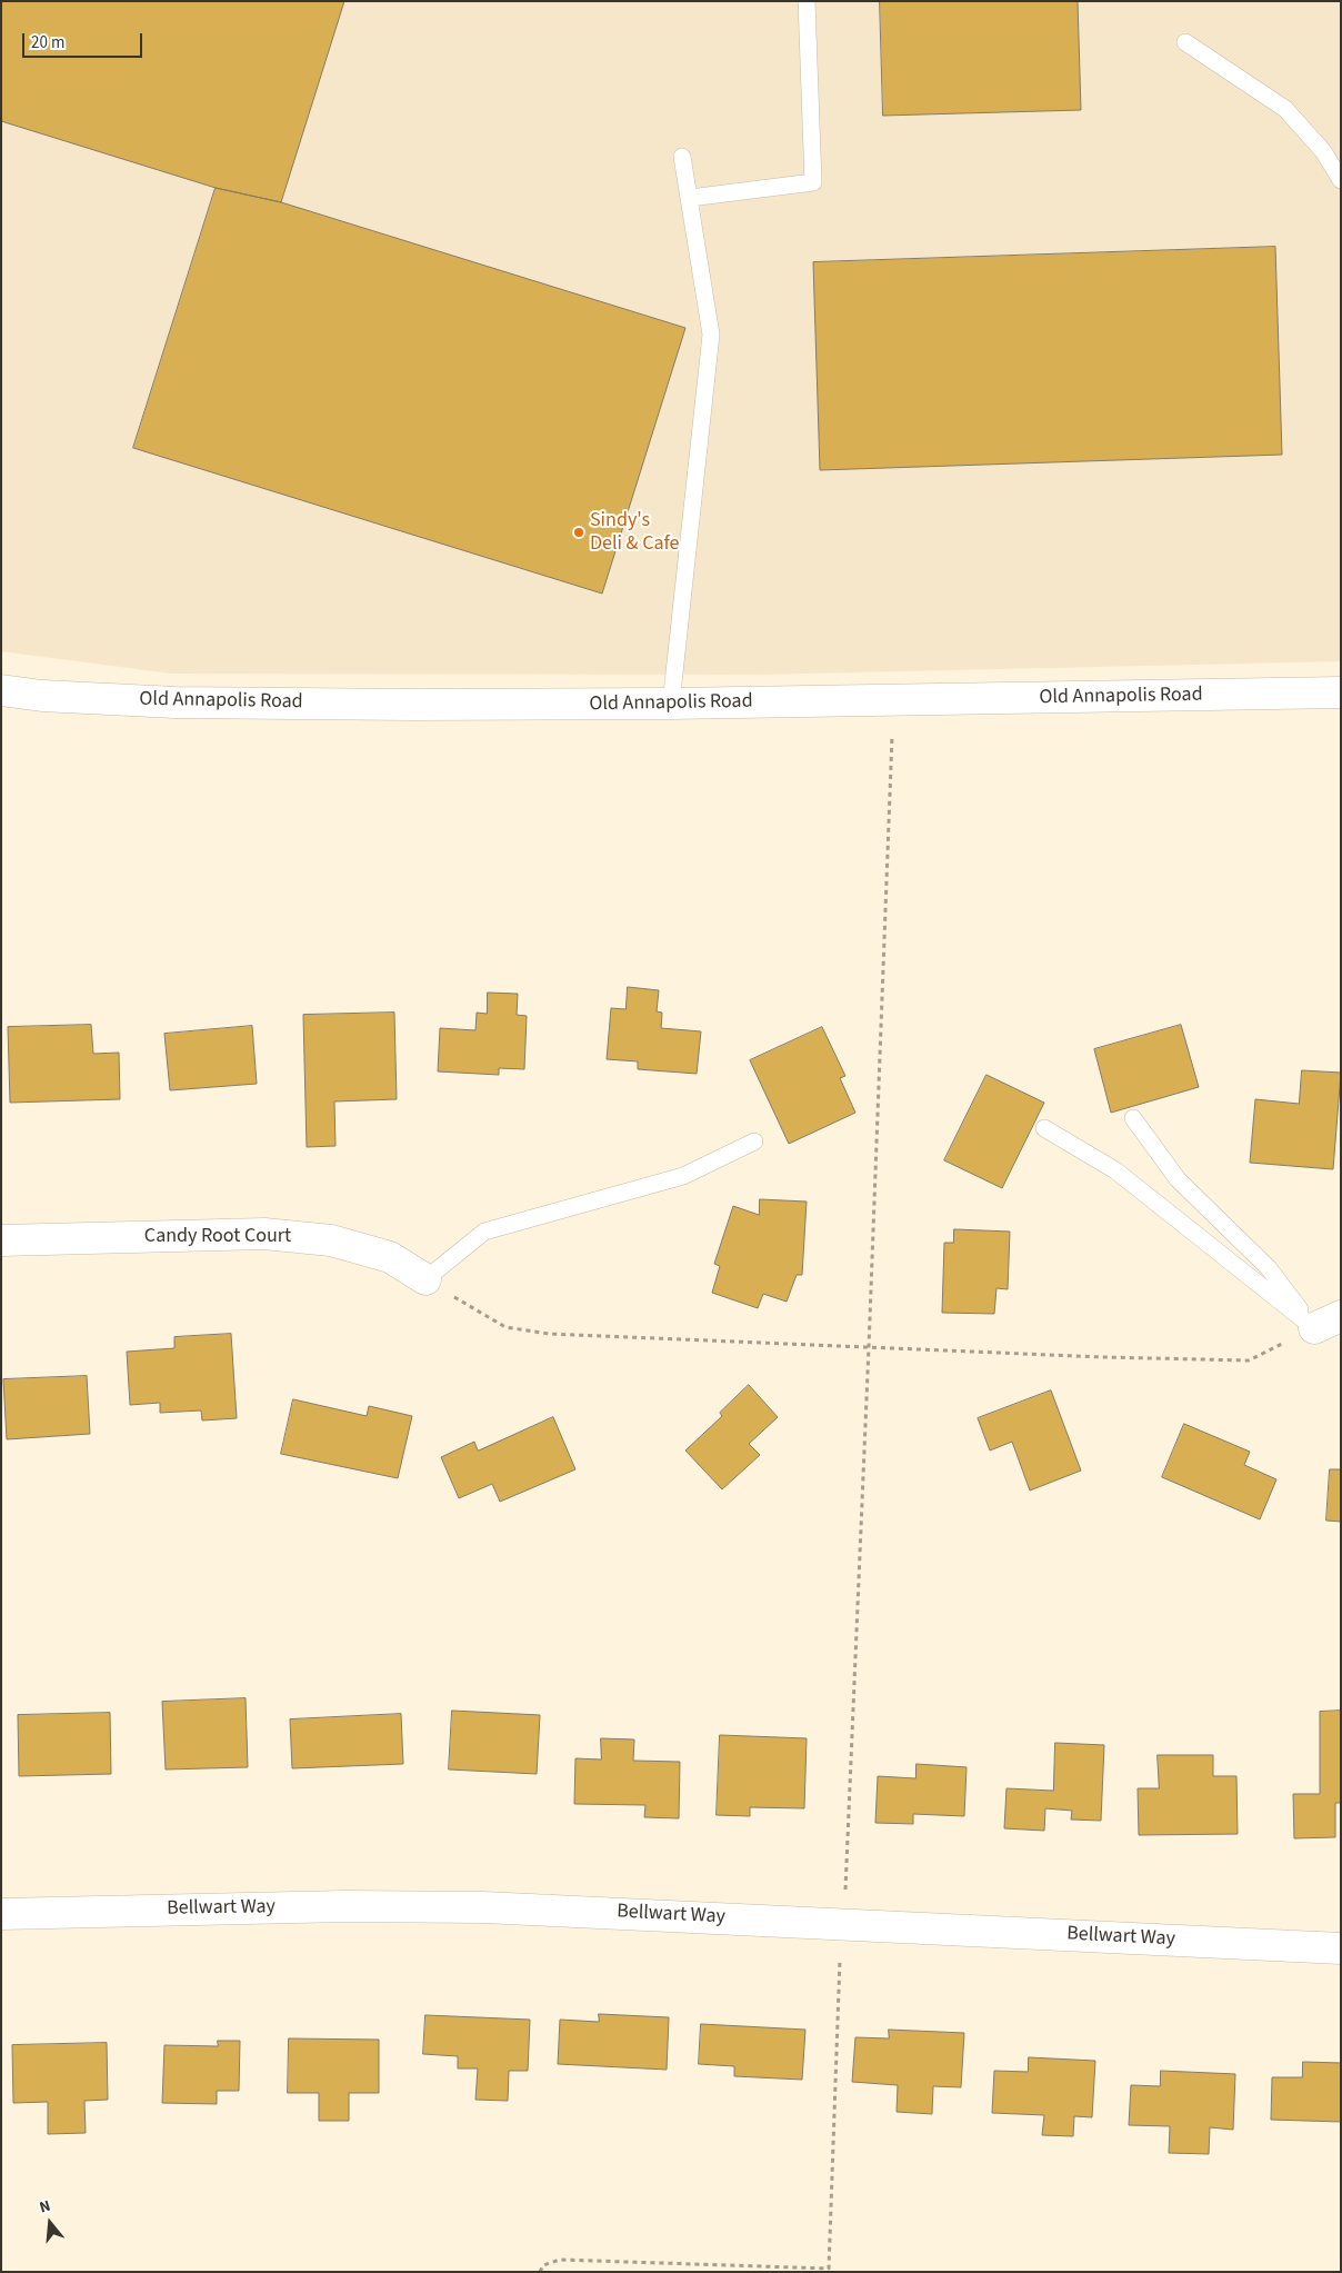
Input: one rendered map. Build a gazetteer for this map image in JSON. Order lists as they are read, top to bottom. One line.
{"streets":{"street":["Old Annapolis Road","Candy Root Court","Bellwart Way"]},"places":["Sindy's Deli & Cafe"],"scale_bar":"20 m","north":"top"}
